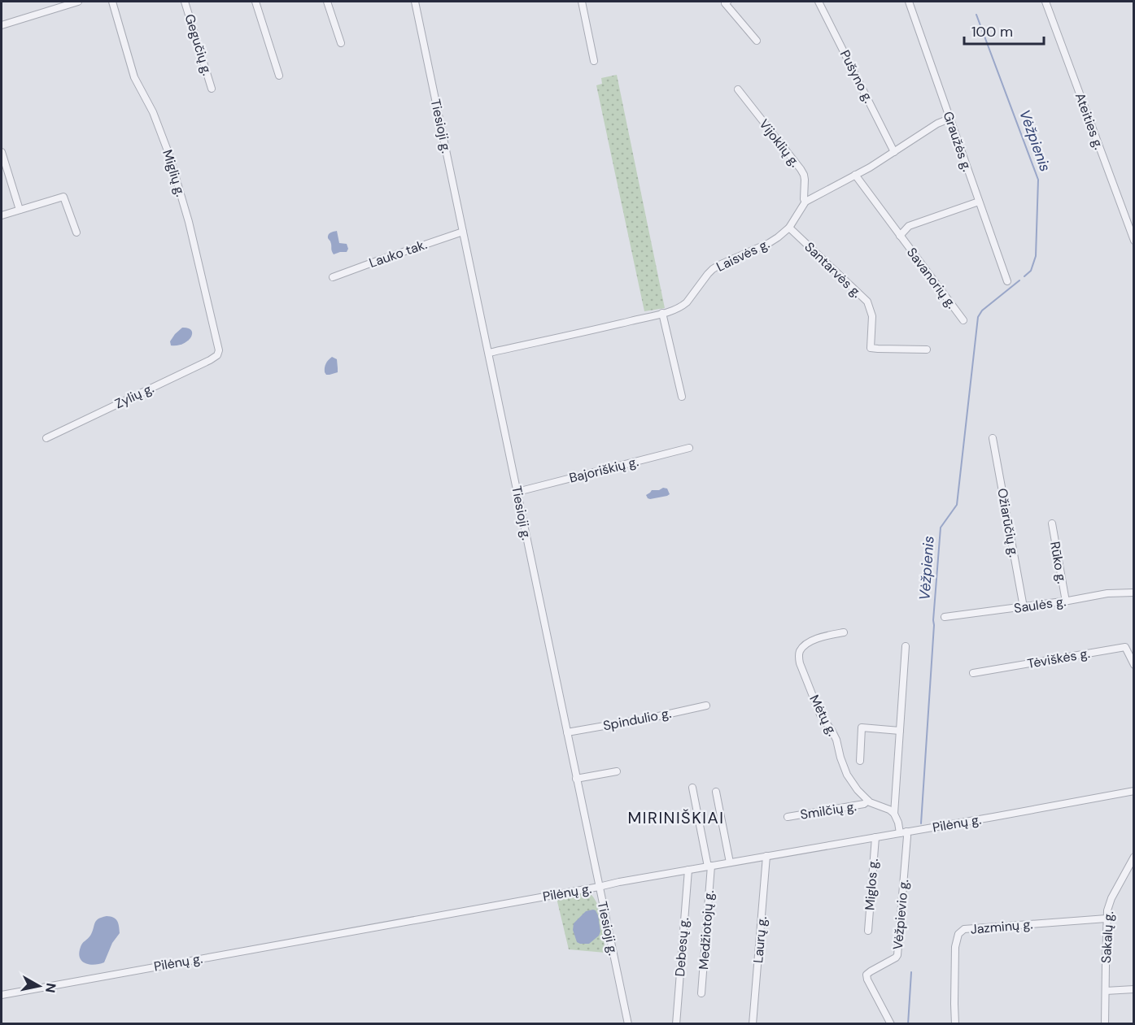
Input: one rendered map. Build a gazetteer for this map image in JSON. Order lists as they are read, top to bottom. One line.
{"streets":{"street":["Gegučių g.","Pušyno g.","Ateities g.","Tiesioji g.","Graužės g.","Vijoklių g.","Miglių g.","Lauko tak.","Laisvės g.","Santarvės g.","Savanorių g.","Zylių g.","Bajoriškių g.","Ožiarūčių g.","Rūko g.","Saulės g.","Tėviškės g.","Mėtų g.","Spindulio g.","Smilčių g.","Pilėnų g.","Miglos g.","Vėžpievio g.","Jazminų g.","Medžiotojų g.","Sakalų g.","Laurų g.","Debesų g."]},"crossings":[["Pušyno g.","Laisvės g."],["Tiesioji g.","Lauko tak."],["Tiesioji g.","Laisvės g."],["Tiesioji g.","Bajoriškių g."],["Tiesioji g.","Spindulio g."],["Tiesioji g.","Pilėnų g."],["Graužės g.","Laisvės g."],["Graužės g.","Savanorių g."],["Vijoklių g.","Laisvės g."],["Miglių g.","Zylių g."],["Laisvės g.","Santarvės g."],["Ožiarūčių g.","Saulės g."],["Rūko g.","Saulės g."],["Mėtų g.","Smilčių g."],["Pilėnų g.","Miglos g."],["Pilėnų g.","Vėžpievio g."],["Pilėnų g.","Medžiotojų g."],["Pilėnų g.","Laurų g."],["Pilėnų g.","Debesų g."],["Jazminų g.","Sakalų g."]],"districts":["MIRINIŠKIAI"],"water":["Vėžpienis"],"scale_bar":"100 m","north":"right"}
